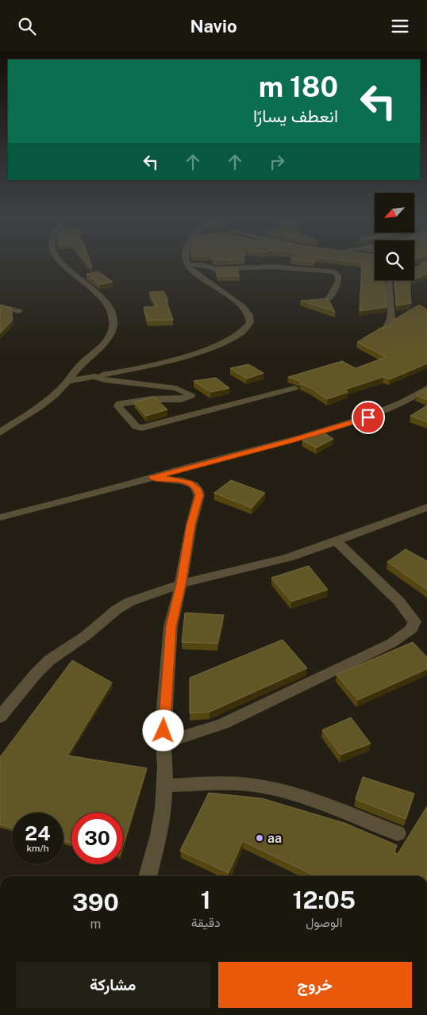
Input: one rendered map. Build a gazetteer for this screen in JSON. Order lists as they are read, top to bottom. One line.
{"places":["aa"],"north":"bottom left","page":{"header":"Navio","turn":["180 m","انعطف يسارًا"],"speed":"24 km/h","limit":"30","eta":["12:05","الوصول","1","دقيقة","390","m"],"buttons":["خروج","مشاركة"]}}
